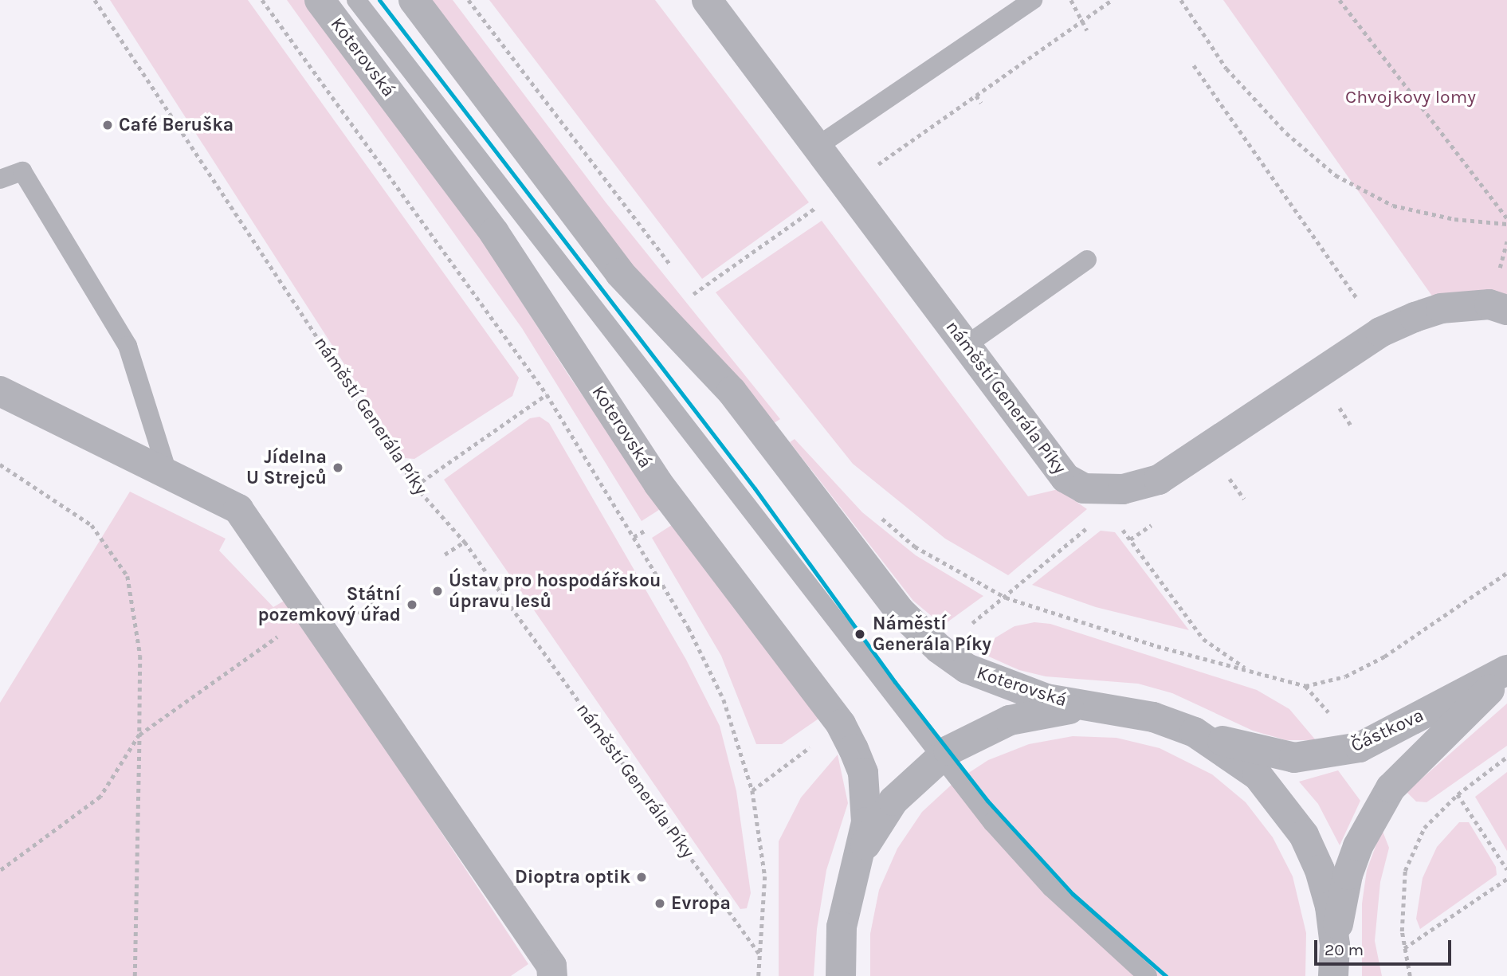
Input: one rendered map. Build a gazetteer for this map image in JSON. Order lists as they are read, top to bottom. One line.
{"streets":{"street":["Koterovská","náměstí Generála Píky","Částkova"]},"crossings":[["Koterovská","Částkova"]],"parks":["Chvojkovy lomy"],"places":["Café Beruška","Jídelna U Strejců","Ústav pro hospodářskou úpravu lesů","Státní pozemkový úřad","Náměstí Generála Píky","Dioptra optik","Evropa"],"scale_bar":"20 m"}
